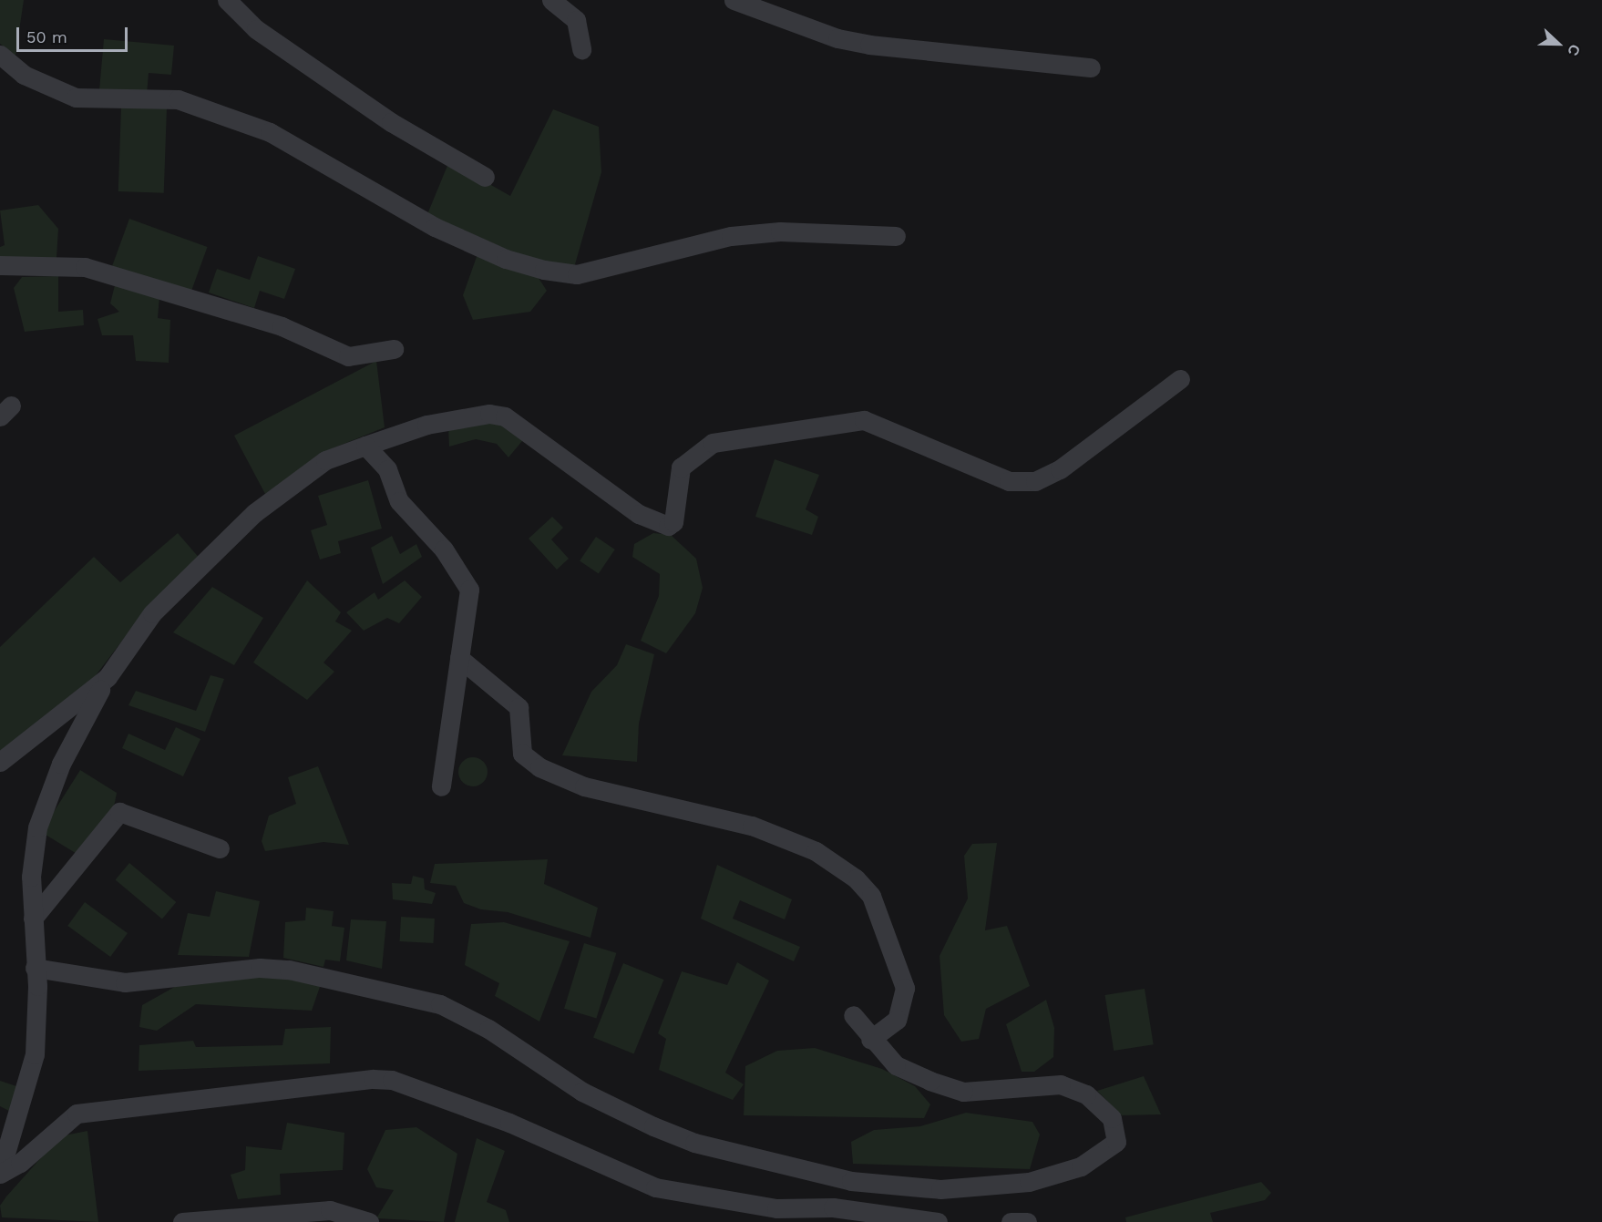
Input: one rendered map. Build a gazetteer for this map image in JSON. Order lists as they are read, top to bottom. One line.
{"scale_bar":"50 m","north":"right"}
